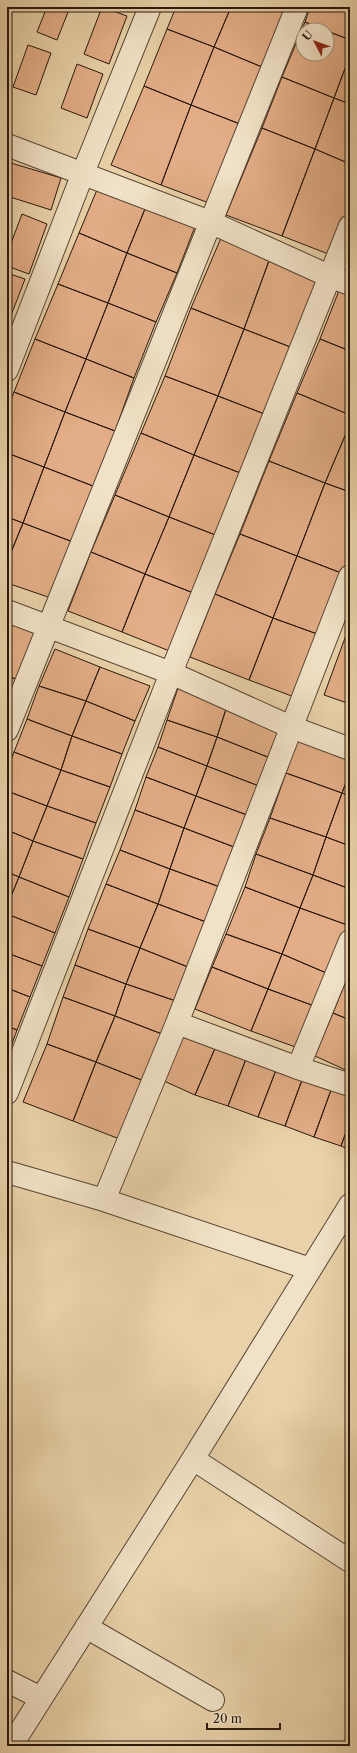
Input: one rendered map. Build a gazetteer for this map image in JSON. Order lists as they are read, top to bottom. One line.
{"scale_bar":"20 m","north":"top left"}
